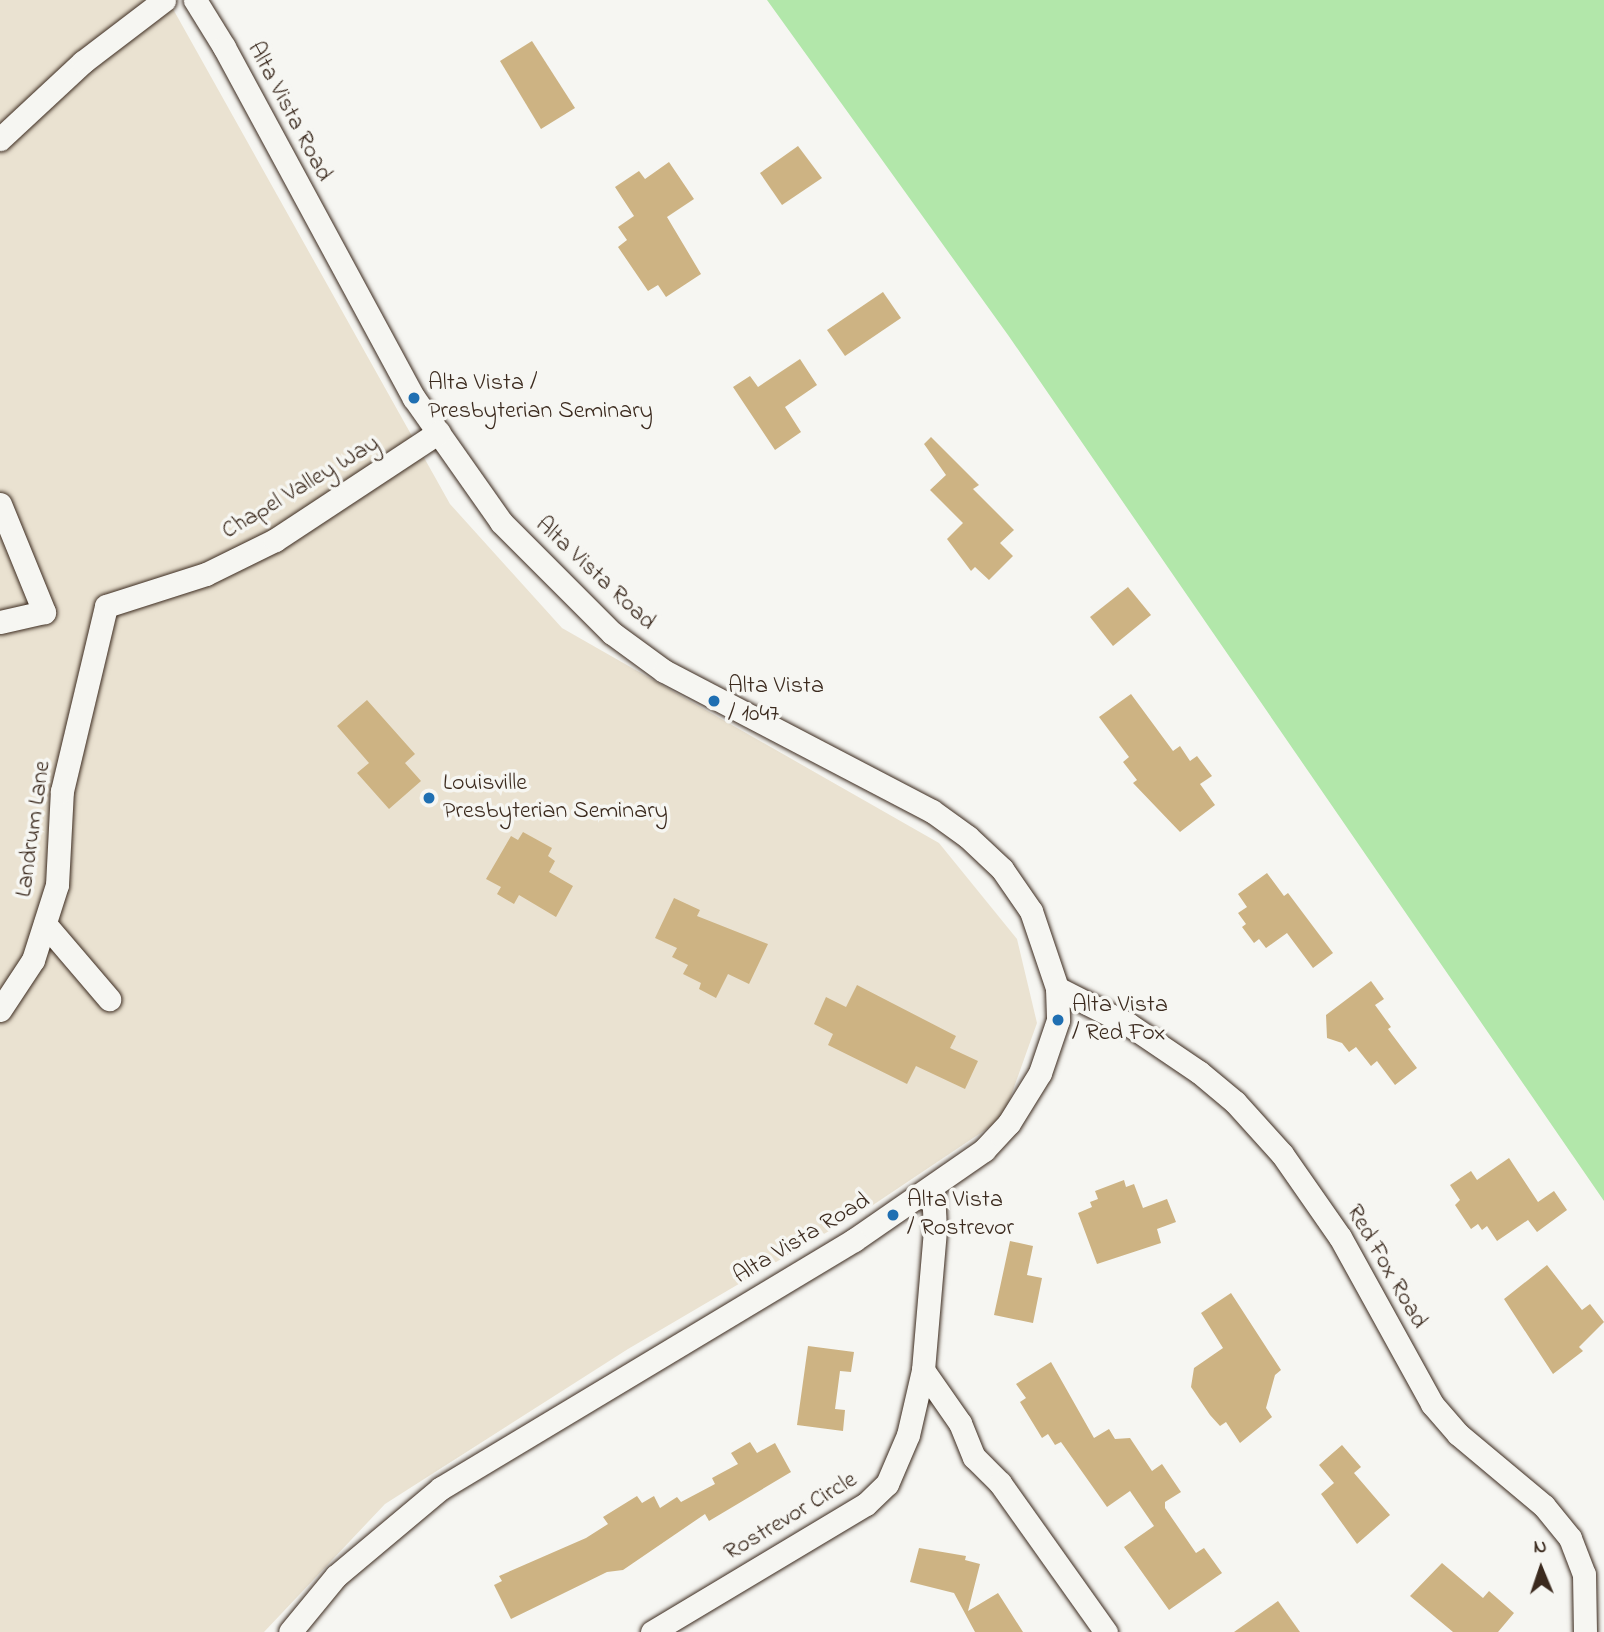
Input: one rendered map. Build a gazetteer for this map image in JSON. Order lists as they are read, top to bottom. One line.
{"streets":{"street":["Alta Vista Road","Chapel Valley Way","Landrum Lane","Red Fox Road","Rostrevor Circle"]},"crossings":[["Alta Vista Road","Chapel Valley Way"],["Alta Vista Road","Red Fox Road"],["Alta Vista Road","Rostrevor Circle"],["Chapel Valley Way","Landrum Lane"]],"places":["Alta Vista / Presbyterian Seminary","Alta Vista / 1047","Louisville Presbyterian Seminary","Alta Vista / Red Fox","Alta Vista / Rostrevor"],"north":"top"}
